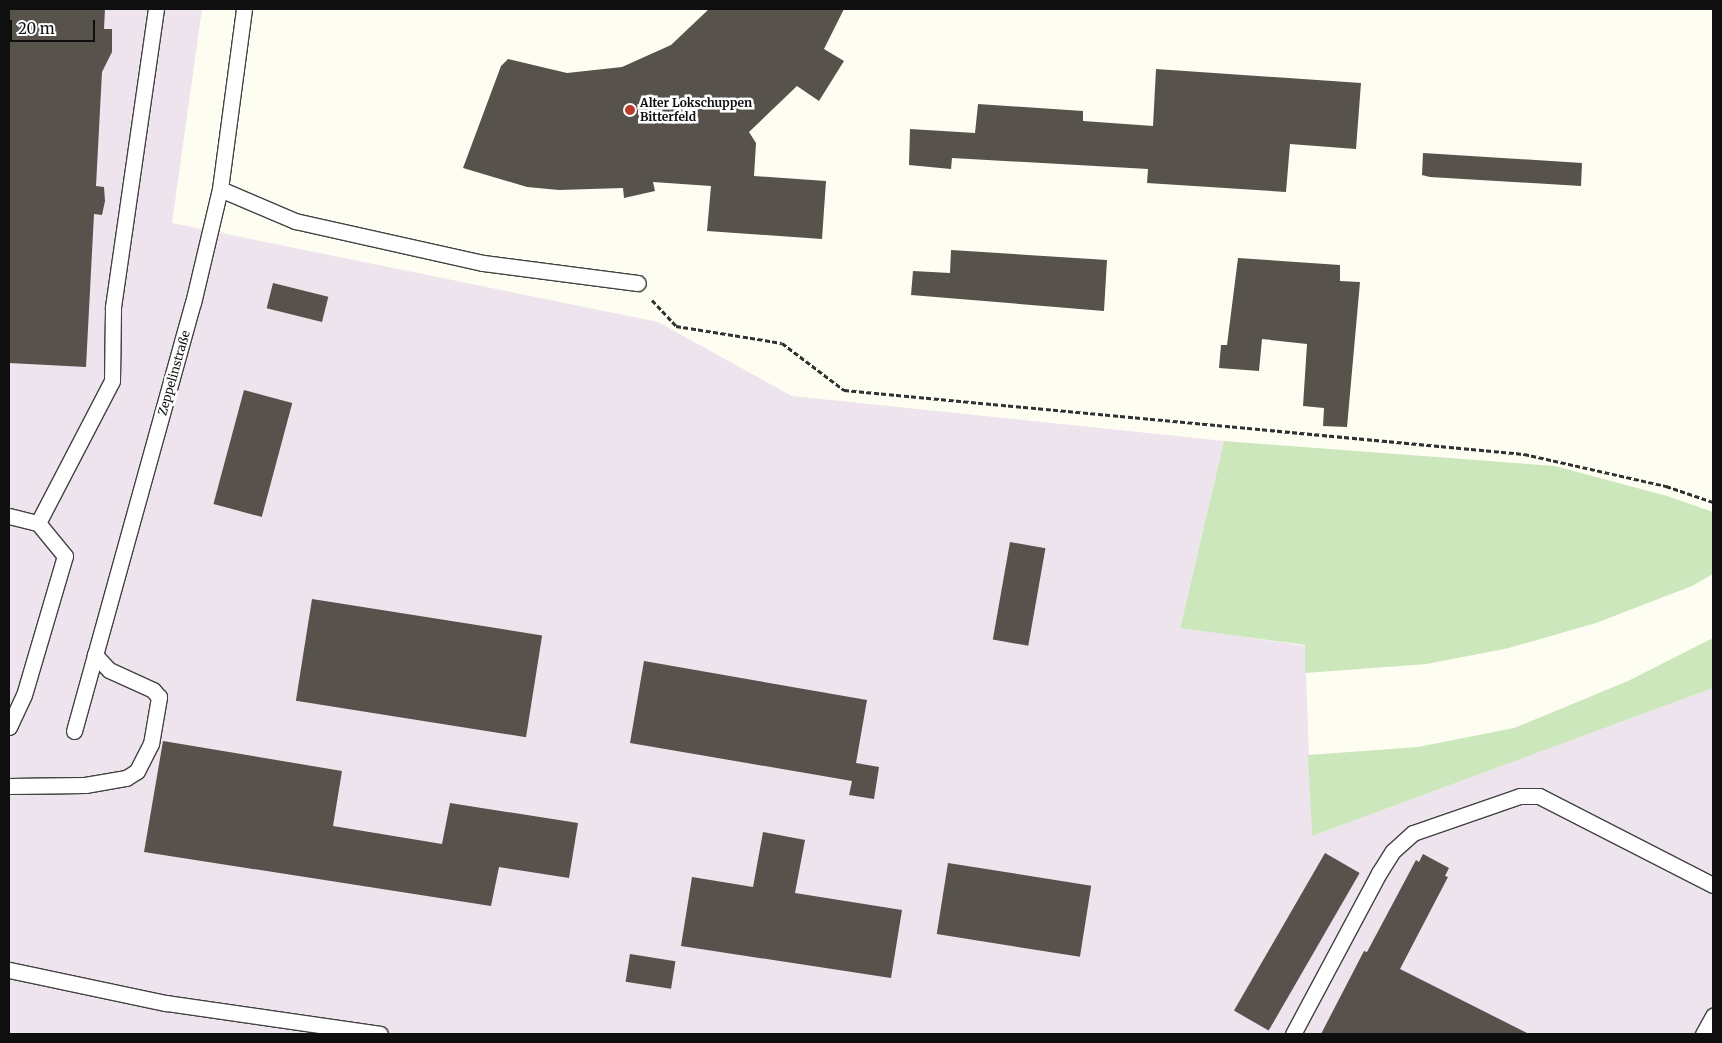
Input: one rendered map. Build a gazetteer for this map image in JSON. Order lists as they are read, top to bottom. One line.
{"streets":{"lane":["Zeppelinstraße"]},"places":["Alter Lokschuppen Bitterfeld"],"scale_bar":"20 m"}
